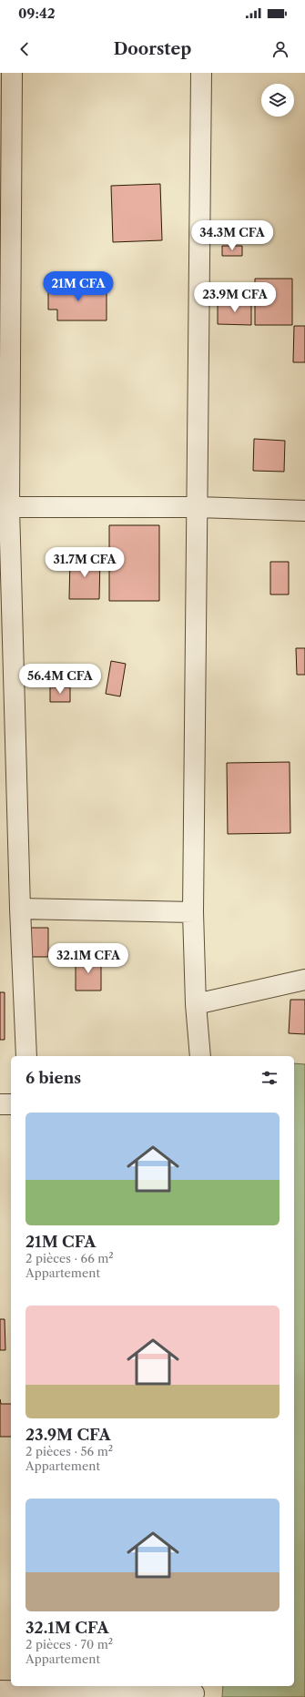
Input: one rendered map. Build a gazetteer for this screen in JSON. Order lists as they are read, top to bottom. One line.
{"page":{"status":"09:42","header":"Doorstep","price":["34.3M CFA","21M CFA","23.9M CFA","31.7M CFA","56.4M CFA","32.1M CFA"],"heading":"6 biens","list":[{"name":"21M CFA","note":"2 pièces · 66 m² · Appartement"},{"name":"23.9M CFA","note":"2 pièces · 56 m² · Appartement"},{"name":"32.1M CFA","note":"2 pièces · 70 m² · Appartement"}]}}
